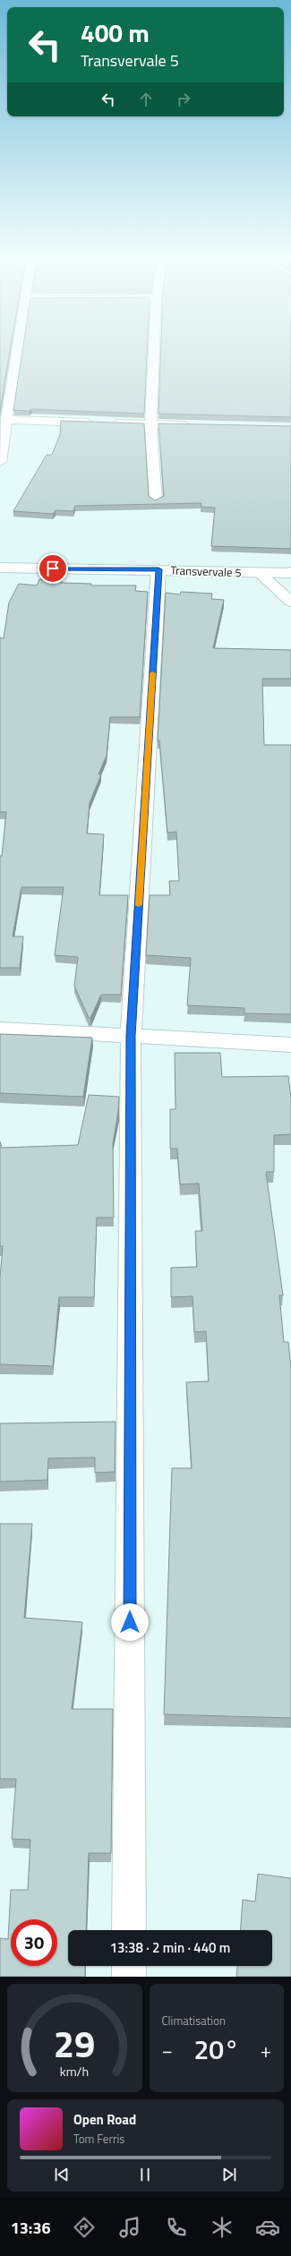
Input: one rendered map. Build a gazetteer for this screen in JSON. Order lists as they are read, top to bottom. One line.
{"streets":{"street":["Transvervale 5"]},"page":{"turn":["400 m","Transvervale 5"],"limit":"30","trip":"13:38 · 2 min · 440 m","tile":"Climatisation","heat":["−","20°","+"],"song":["Open Road","Tom Ferris"],"tabs":"13:36","gauge":["29","km/h"]}}
